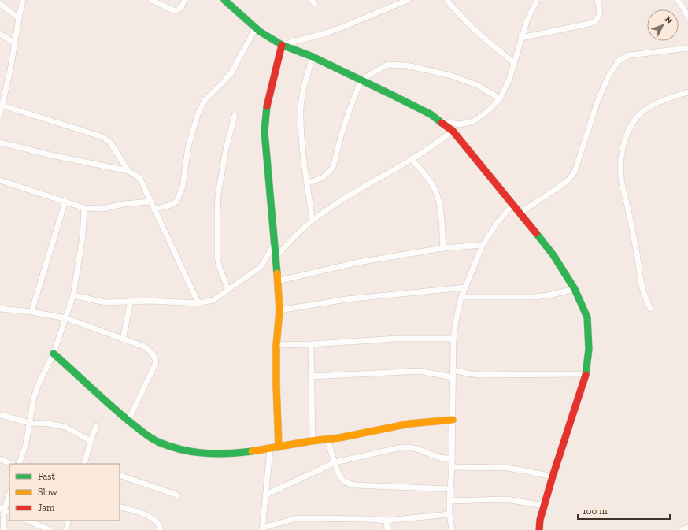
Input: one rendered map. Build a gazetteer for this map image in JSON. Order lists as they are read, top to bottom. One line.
{"legend":["Fast","Slow","Jam"],"scale_bar":"100 m","north":"top right"}
